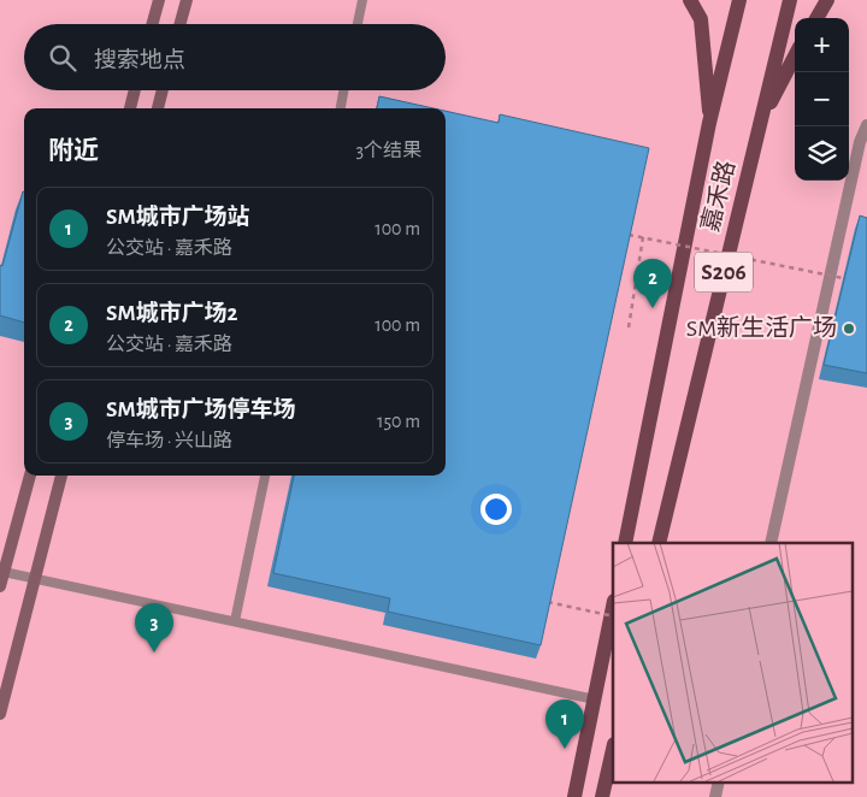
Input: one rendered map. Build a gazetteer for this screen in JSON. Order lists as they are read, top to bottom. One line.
{"streets":{"main road":["嘉禾路","S206"]},"places":["SM新生活广场"],"page":{"map_buttons":["+","−"],"search":"搜索地点","heading":["附近","3个结果"],"list":[{"mark":"1","name":"SM城市广场站","note":"公交站 · 嘉禾路","value":"100 m"},{"mark":"2","name":"SM城市广场2","note":"公交站 · 嘉禾路","value":"100 m"},{"mark":"3","name":"SM城市广场停车场","note":"停车场 · 兴山路","value":"150 m"}],"pins":["2","3","1"]}}
